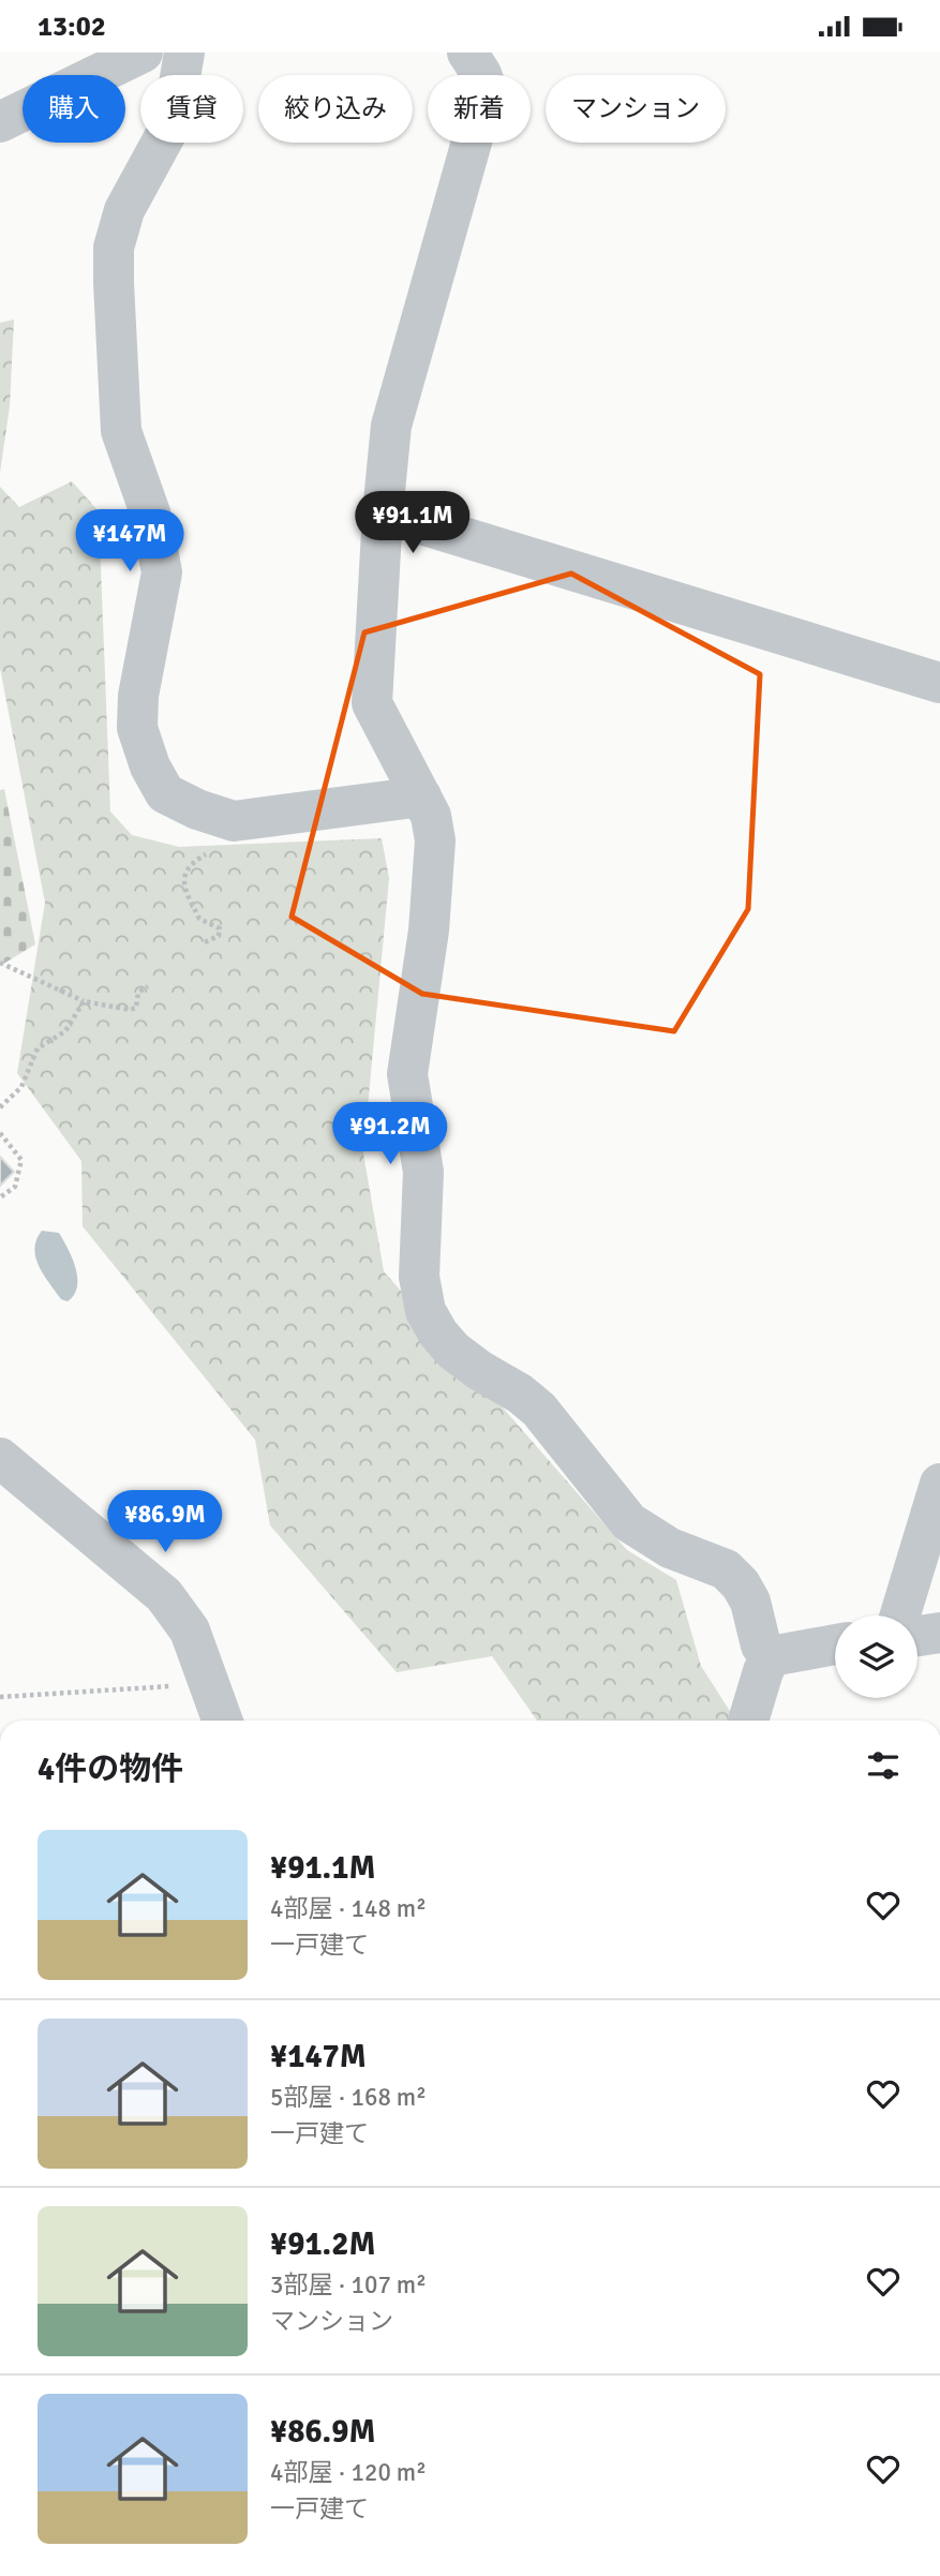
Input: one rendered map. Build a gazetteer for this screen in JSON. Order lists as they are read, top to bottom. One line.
{"page":{"status":"13:02","chip":["購入","賃貸","絞り込み","新着","マンション"],"price":["¥91.1M","¥147M","¥91.2M","¥86.9M"],"heading":"4件の物件","list":[{"name":"¥91.1M","note":"4部屋 · 148 m² · 一戸建て"},{"name":"¥147M","note":"5部屋 · 168 m² · 一戸建て"},{"name":"¥91.2M","note":"3部屋 · 107 m² · マンション"},{"name":"¥86.9M","note":"4部屋 · 120 m² · 一戸建て"}]}}
